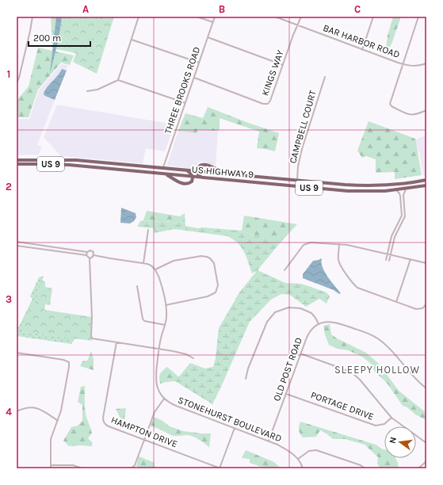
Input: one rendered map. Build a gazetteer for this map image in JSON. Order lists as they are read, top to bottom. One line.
{"streets":{"highway":["US 9","US HIGHWAY 9"],"street":["BAR HARBOR ROAD","KINGS WAY","THREE BROOKS ROAD","CAMPBELL COURT","OLD POST ROAD","PORTAGE DRIVE","STONEHURST BOULEVARD","HAMPTON DRIVE"]},"crossings":[["BAR HARBOR ROAD","KINGS WAY"],["KINGS WAY","THREE BROOKS ROAD"],["THREE BROOKS ROAD","US HIGHWAY 9"],["CAMPBELL COURT","US HIGHWAY 9"],["OLD POST ROAD","PORTAGE DRIVE"],["OLD POST ROAD","STONEHURST BOULEVARD"]],"districts":["SLEEPY HOLLOW"],"scale_bar":"200 m","north":"left","grid":{"columns":["A","B","C"],"rows":["1","2","3","4"]}}
